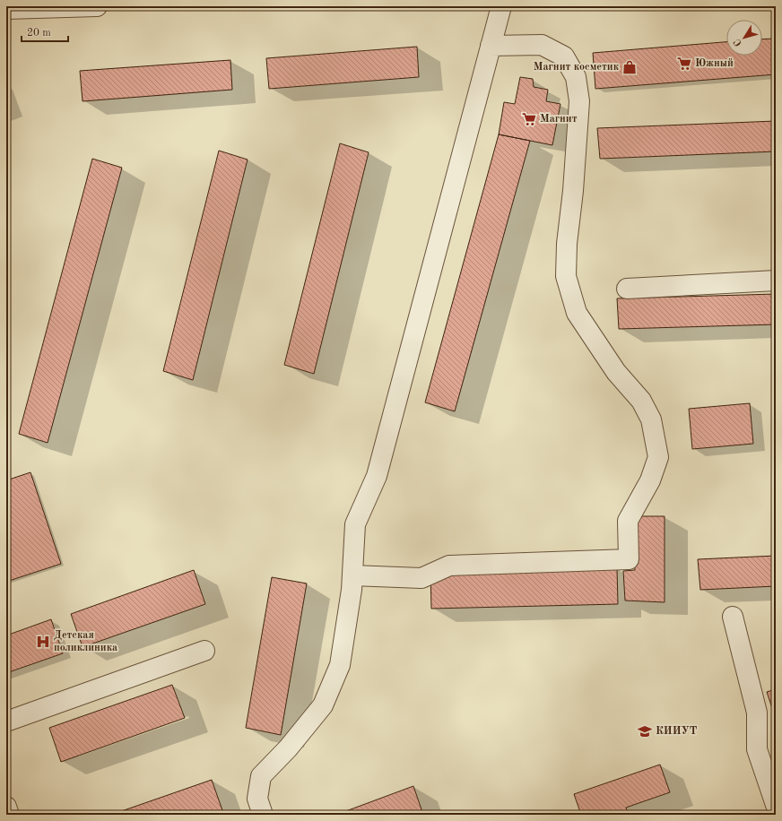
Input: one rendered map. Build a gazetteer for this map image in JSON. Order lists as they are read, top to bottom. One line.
{"places":{"supermarket":["Южный","Магнит"],"shop":["Магнит косметик"],"hospital":["Детская поликлиника"],"school or university":["КИИУТ"]},"scale_bar":"20 m","north":"bottom left"}
